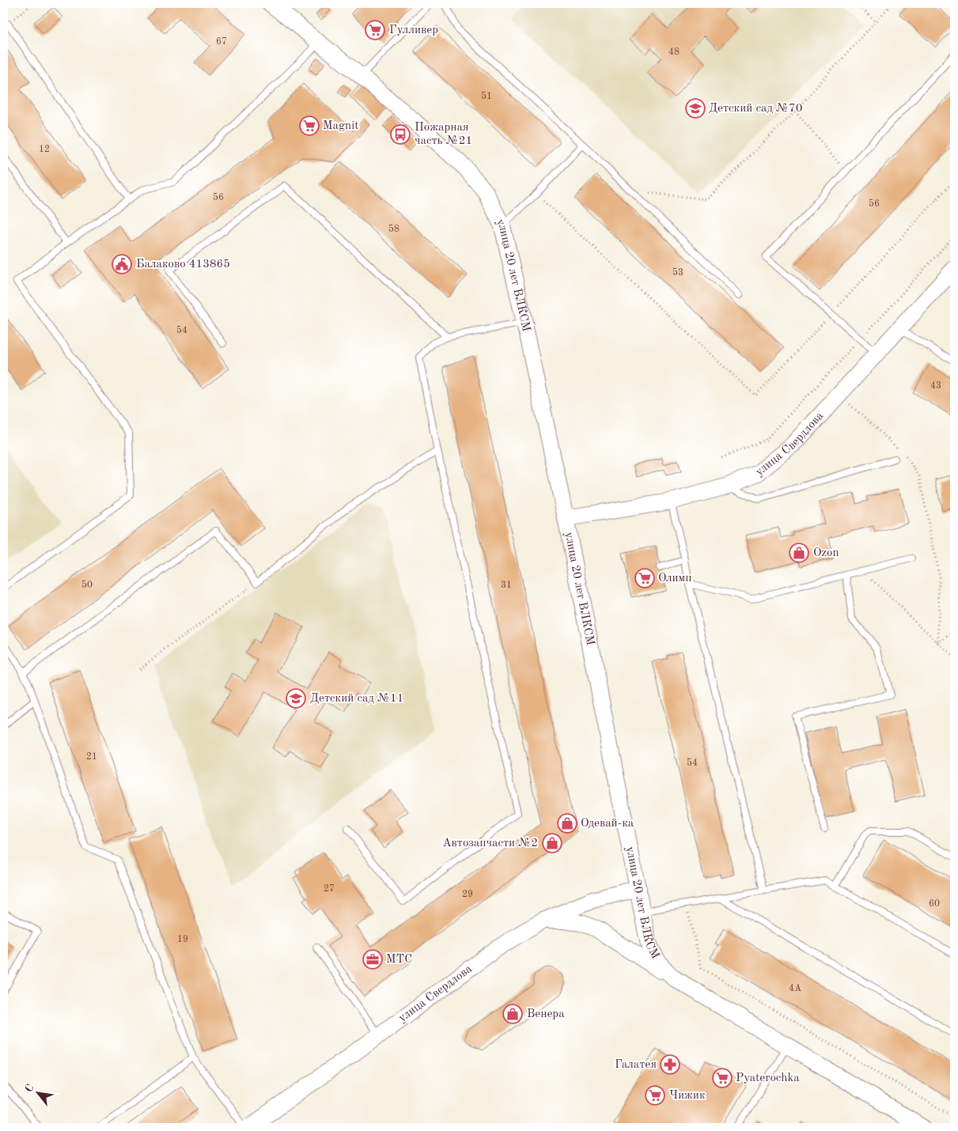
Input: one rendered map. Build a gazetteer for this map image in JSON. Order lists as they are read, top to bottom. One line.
{"streets":{"street":["улица 20 лет ВЛКСМ","улица Свердлова"]},"crossings":[["улица 20 лет ВЛКСМ","улица Свердлова"]],"places":{"supermarket":["Гулливер","Magnit","Олимп","Pyaterochka","Чижик"],"school or university":["Детский сад №70","Детский сад №11"],"bus stop":["Пожарная часть №21"],"public building":["Балаково 413865"],"shop":["Ozon","Одевай-ка","Автозапчасти №2","Венера"],"office":["МТС"],"pharmacy":["Галатея"]},"house_numbers":["67","48","51","12","56","56","58","53","54","43","50","31","21","54","27","29","60","19","4А"],"north":"top left"}
